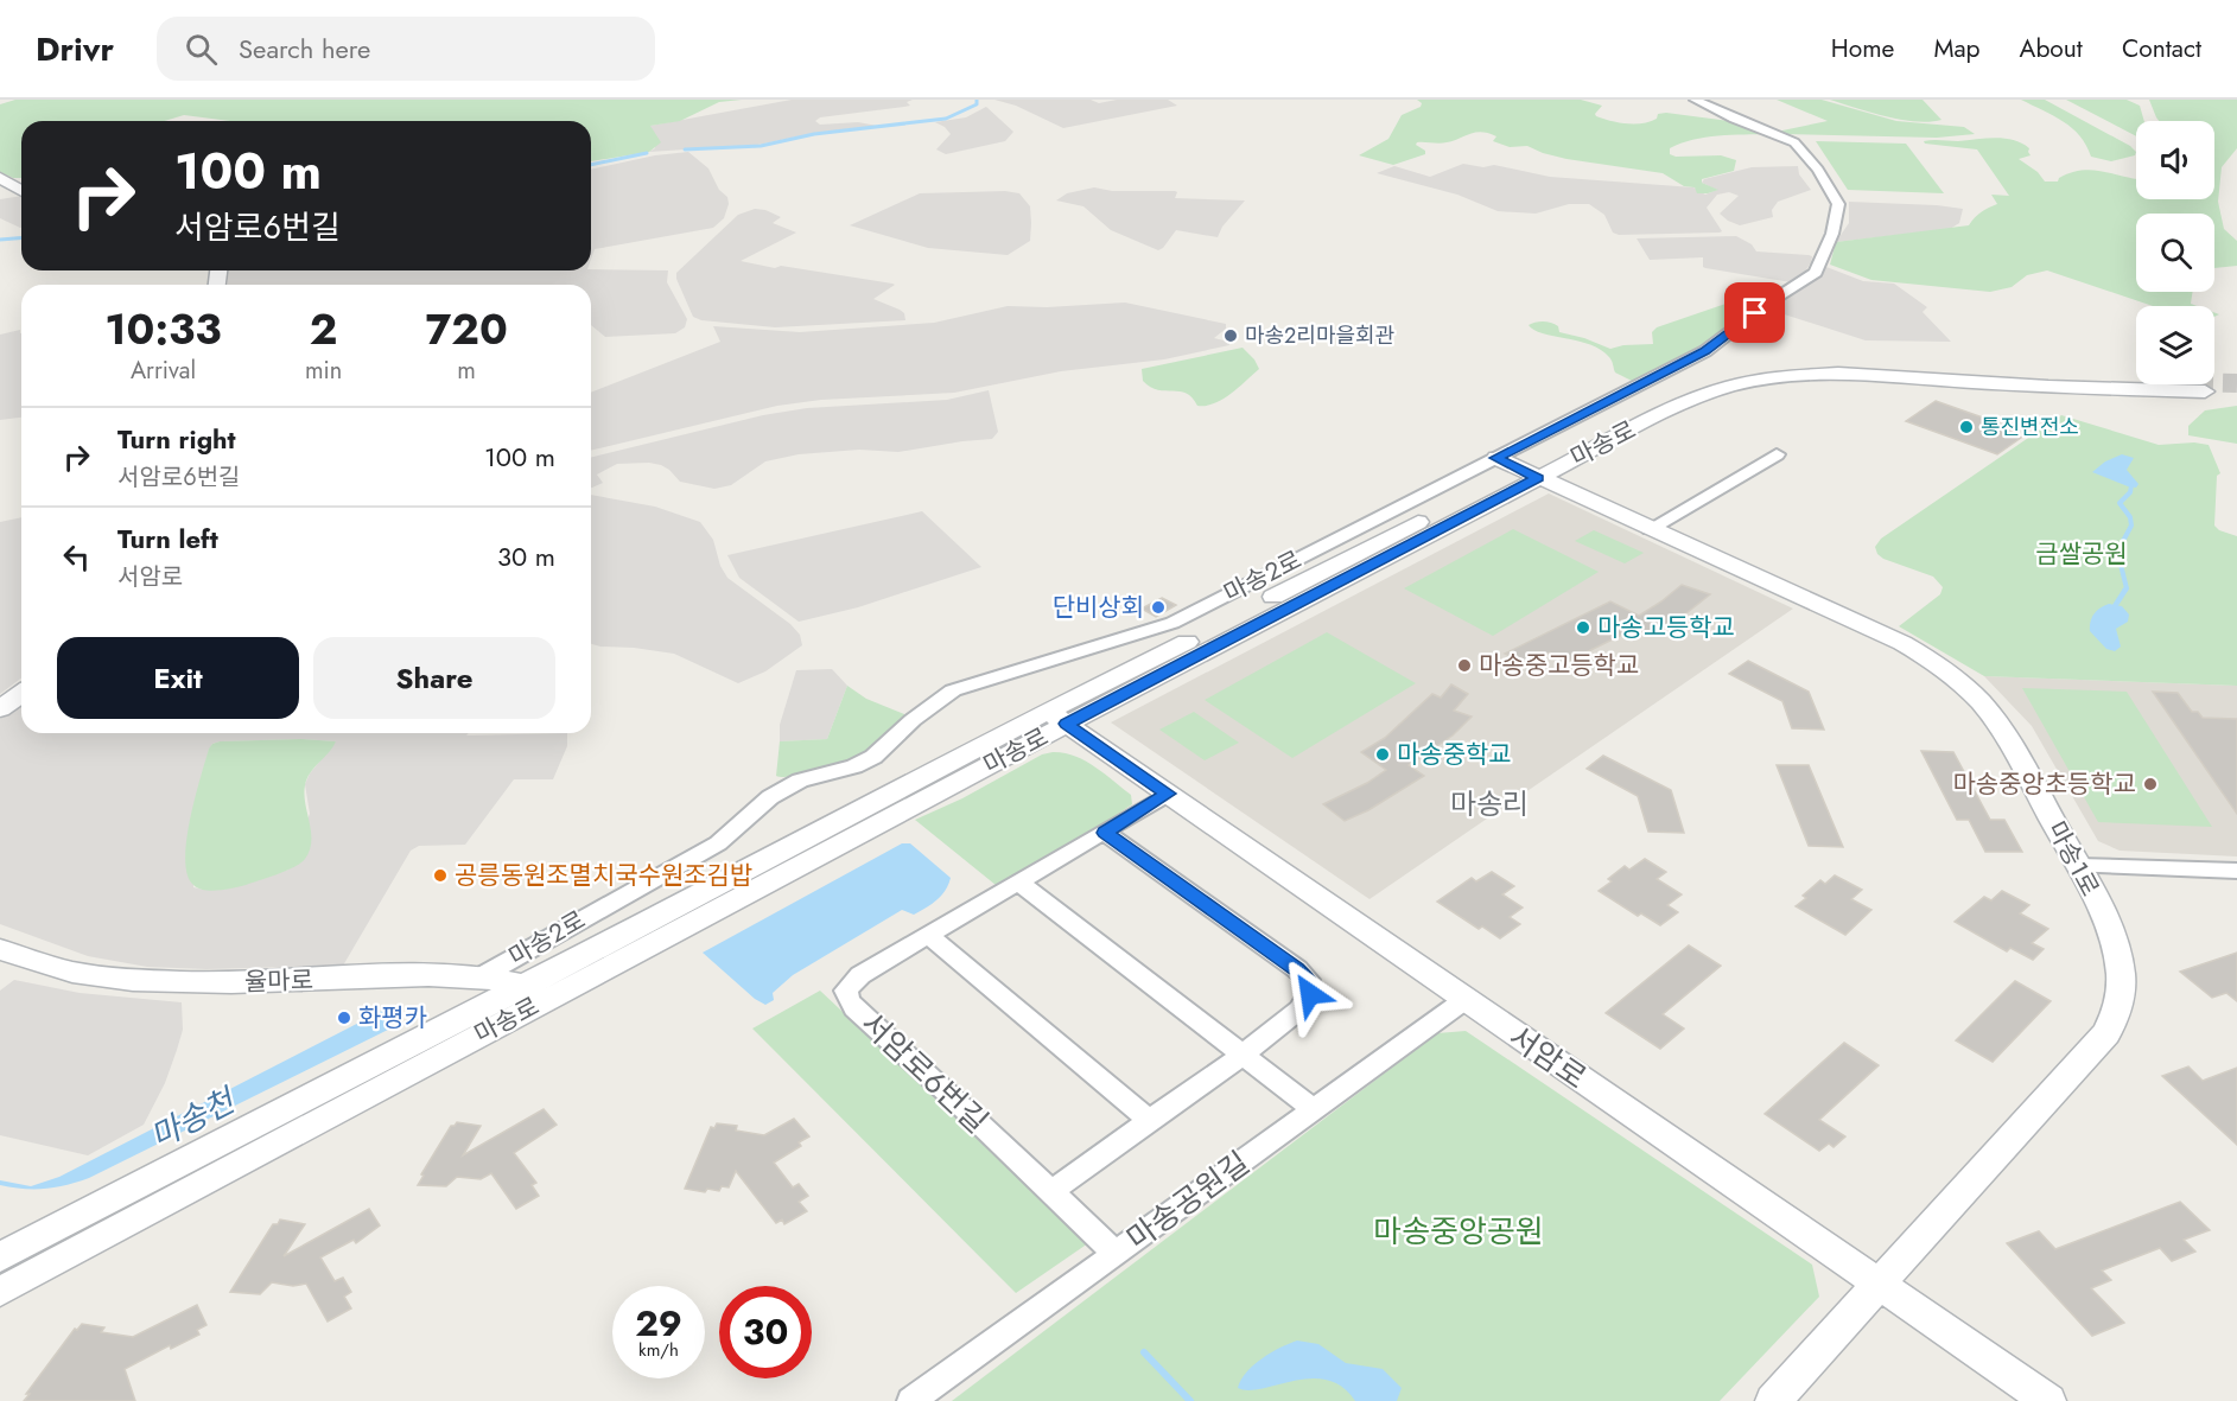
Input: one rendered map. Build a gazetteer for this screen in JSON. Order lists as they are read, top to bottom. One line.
{"streets":{"street":["마송로","마송2로","마송1로","율마로","서암로","서암로6번길","마송공원길"]},"crossings":[["마송로","마송1로"],["마송로","율마로"],["마송로","서암로"],["마송2로","마송1로"],["마송2로","율마로"],["마송1로","서암로"],["서암로","서암로6번길"],["서암로","마송공원길"],["서암로6번길","마송공원길"]],"districts":["마송리"],"water":["마송천"],"parks":["금쌀공원","마송중앙공원"],"places":["마송2리마을회관","통진변전소","단비상회","마송고등학교","마송중고등학교","마송중학교","마송중앙초등학교","공릉동원조멸치국수원조김밥","화평카"],"page":{"header":"Drivr","search":"Search here","nav":["Home","Map","About","Contact"],"turn":["100 m","서암로6번길"],"eta":["10:33","Arrival","2","min","720","m"],"list":[{"name":"Turn right","note":"서암로6번길","value":"100 m"},{"name":"Turn left","note":"서암로","value":"30 m"}],"buttons":["Exit","Share"],"speed":"29 km/h","limit":"30"}}
